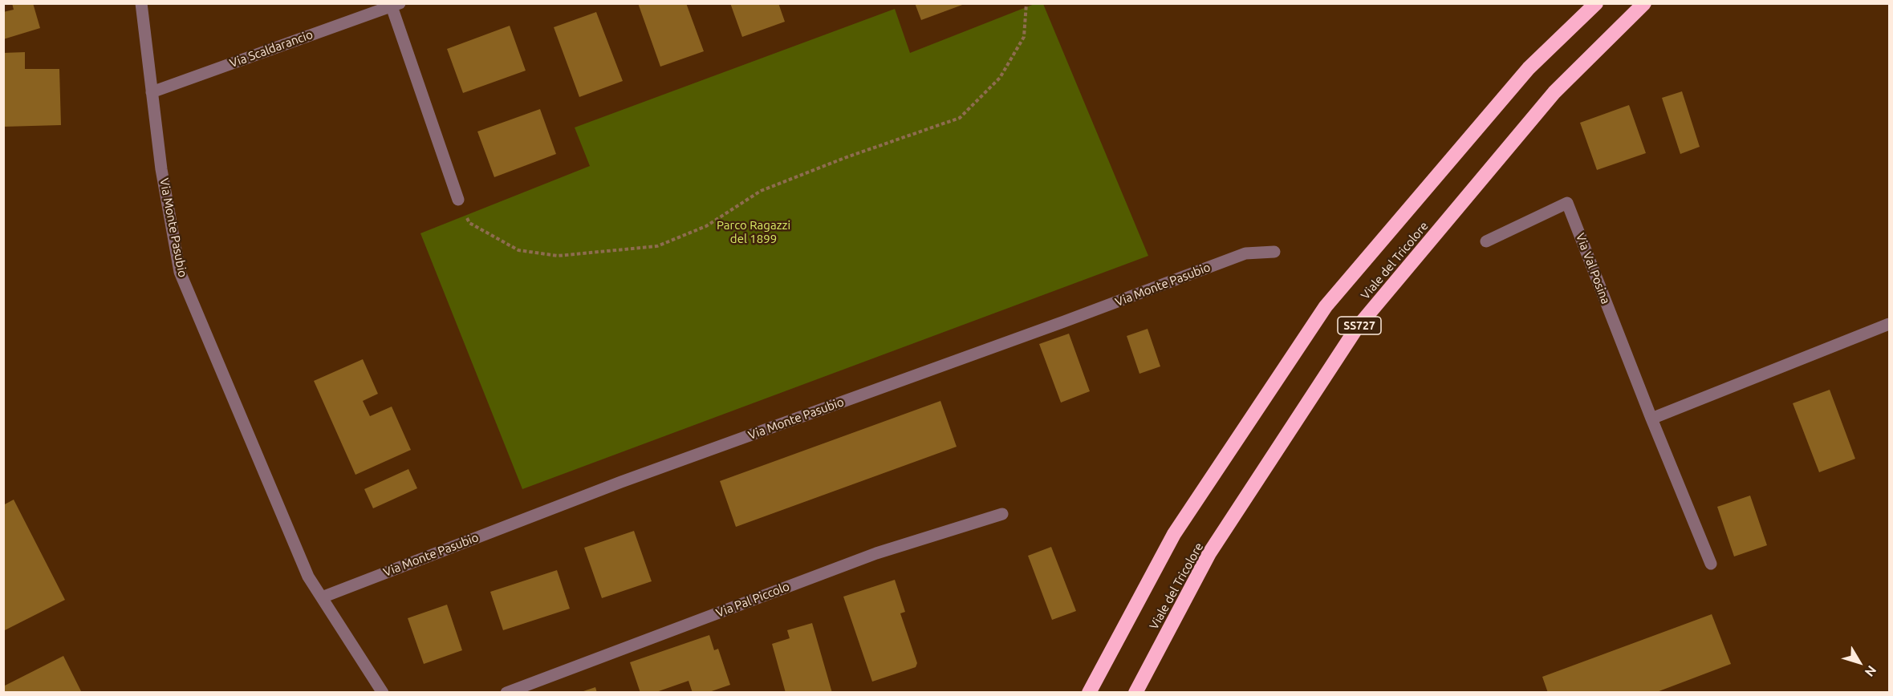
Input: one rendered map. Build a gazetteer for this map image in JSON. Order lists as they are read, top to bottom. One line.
{"streets":{"highway":["Viale del Tricolore","SS727"],"street":["Via Scaldarancio","Via Monte Pasubio","Via Val Posina","Via Pal Piccolo"]},"crossings":[["Via Scaldarancio","Via Monte Pasubio"]],"parks":["Parco Ragazzi del 1899"],"north":"bottom right"}
